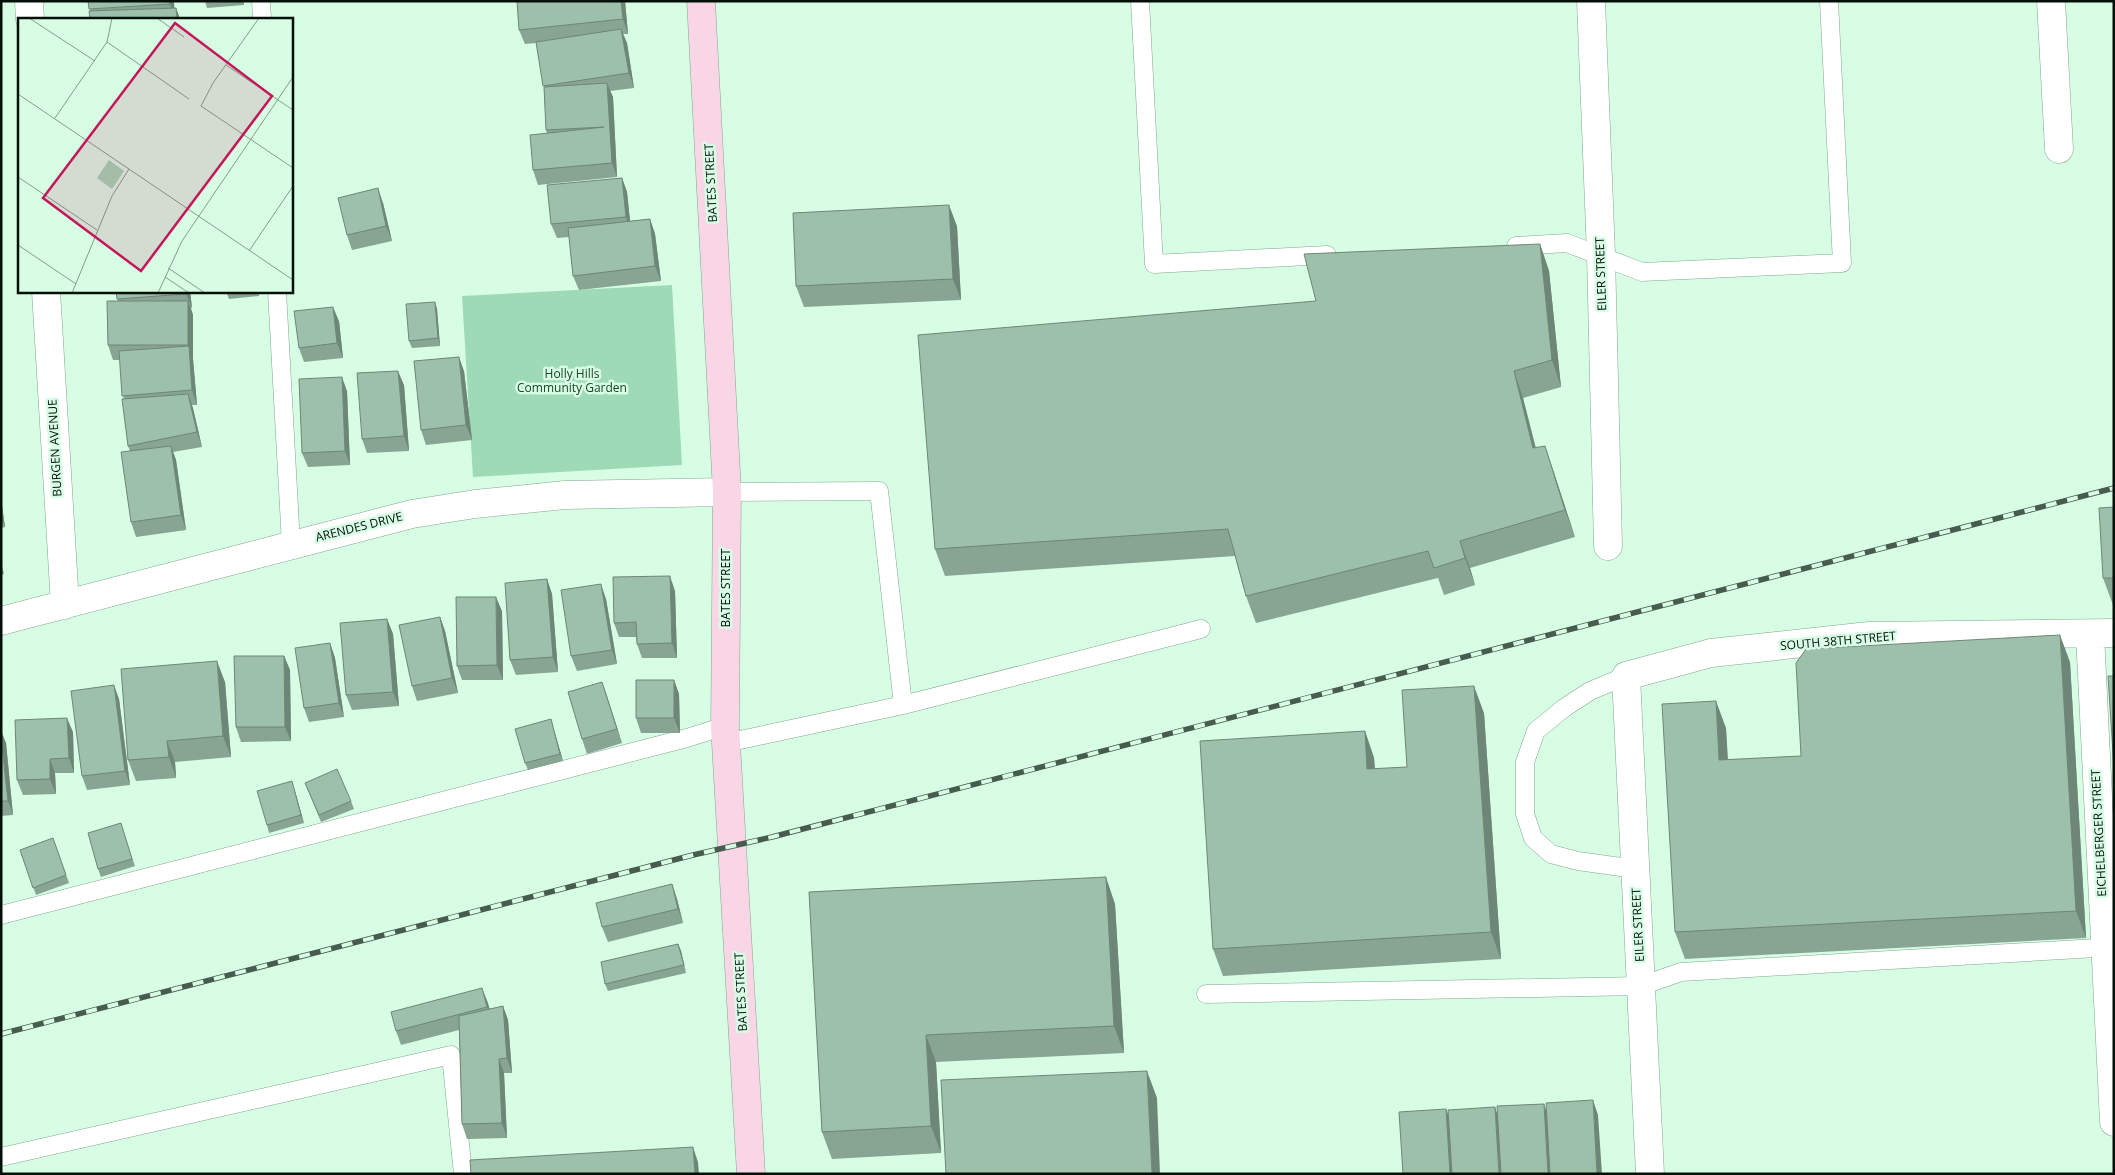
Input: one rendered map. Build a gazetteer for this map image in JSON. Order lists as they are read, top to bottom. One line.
{"streets":{"main road":["BATES STREET"],"street":["EILER STREET","BURGEN AVENUE","ARENDES DRIVE","SOUTH 38TH STREET","EICHELBERGER STREET"]},"crossings":[["BATES STREET","ARENDES DRIVE"],["EILER STREET","SOUTH 38TH STREET"],["BURGEN AVENUE","ARENDES DRIVE"],["SOUTH 38TH STREET","EICHELBERGER STREET"]],"parks":["Holly Hills Community Garden"]}
